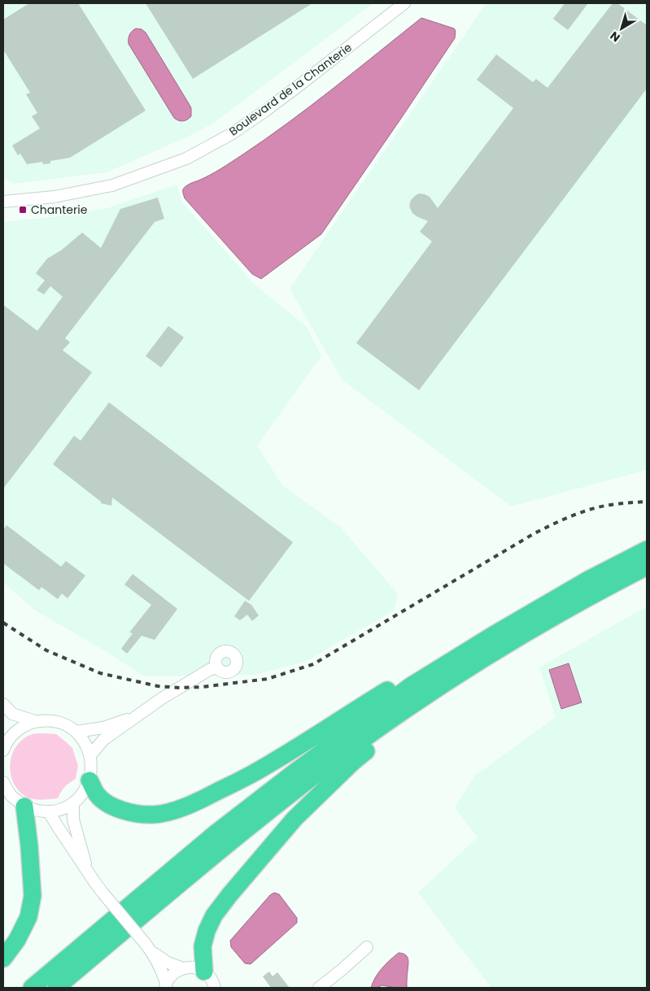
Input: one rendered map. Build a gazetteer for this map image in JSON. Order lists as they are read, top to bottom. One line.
{"streets":{"street":["Boulevard de la Chanterie"]},"places":{"transit":["Chanterie"]},"north":"bottom left"}
